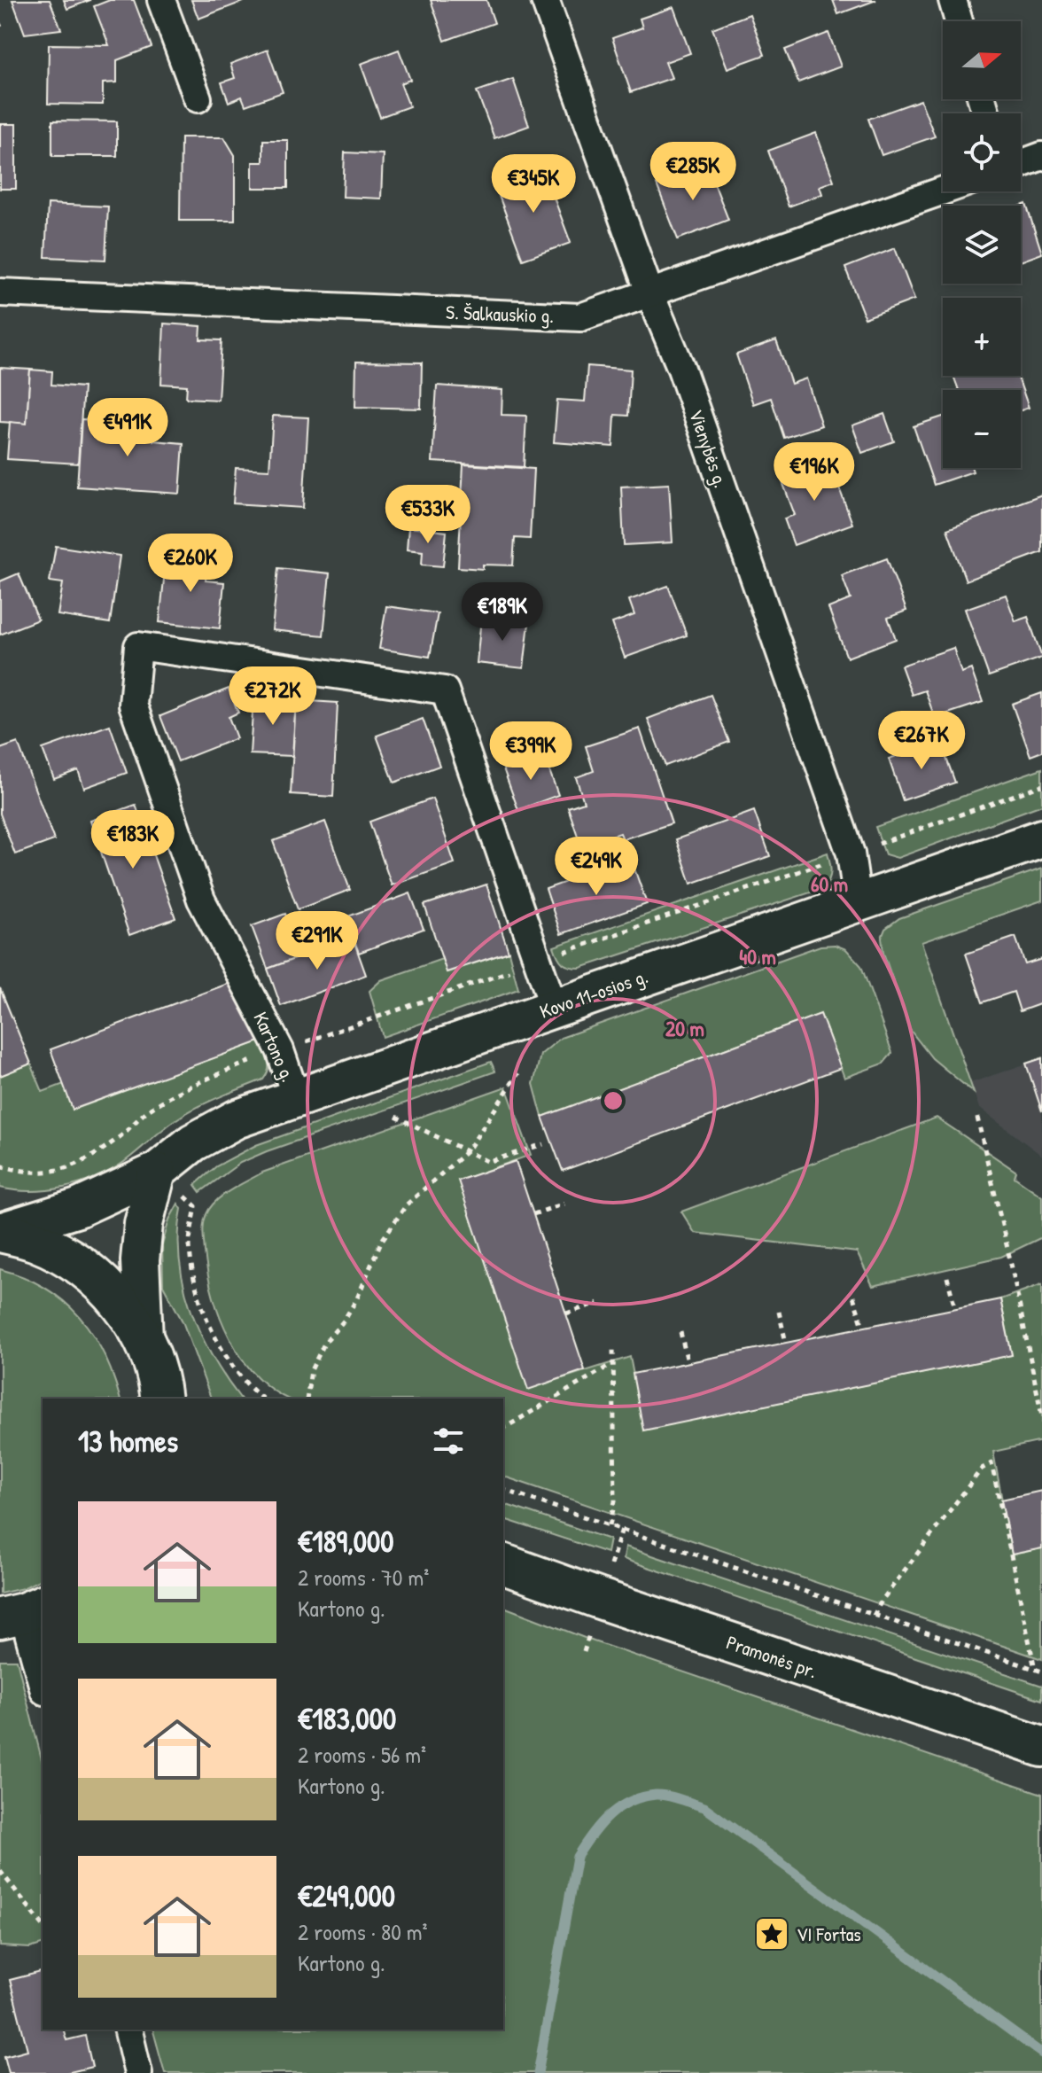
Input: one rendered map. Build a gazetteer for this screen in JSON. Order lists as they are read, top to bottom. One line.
{"streets":{"main road":["Kovo 11-osios g.","Pramonės pr."],"street":["S. Šalkauskio g.","Vienybės g.","Kartono g."]},"crossings":[["S. Šalkauskio g.","Vienybės g."],["Vienybės g.","Kovo 11-osios g."],["Kovo 11-osios g.","Kartono g."]],"places":{"place":["VI Fortas"]},"north":"right","page":{"map_buttons":["+","−"],"price":["€285K","€345K","€491K","€196K","€533K","€260K","€189K","€272K","€267K","€399K","€183K","€249K","€291K"],"heading":"13 homes","list":[{"name":"€189,000","note":"2 rooms · 70 m² · Kartono g."},{"name":"€183,000","note":"2 rooms · 56 m² · Kartono g."},{"name":"€249,000","note":"2 rooms · 80 m² · Kartono g."}]},"rings":["60 m","40 m","20 m"]}
